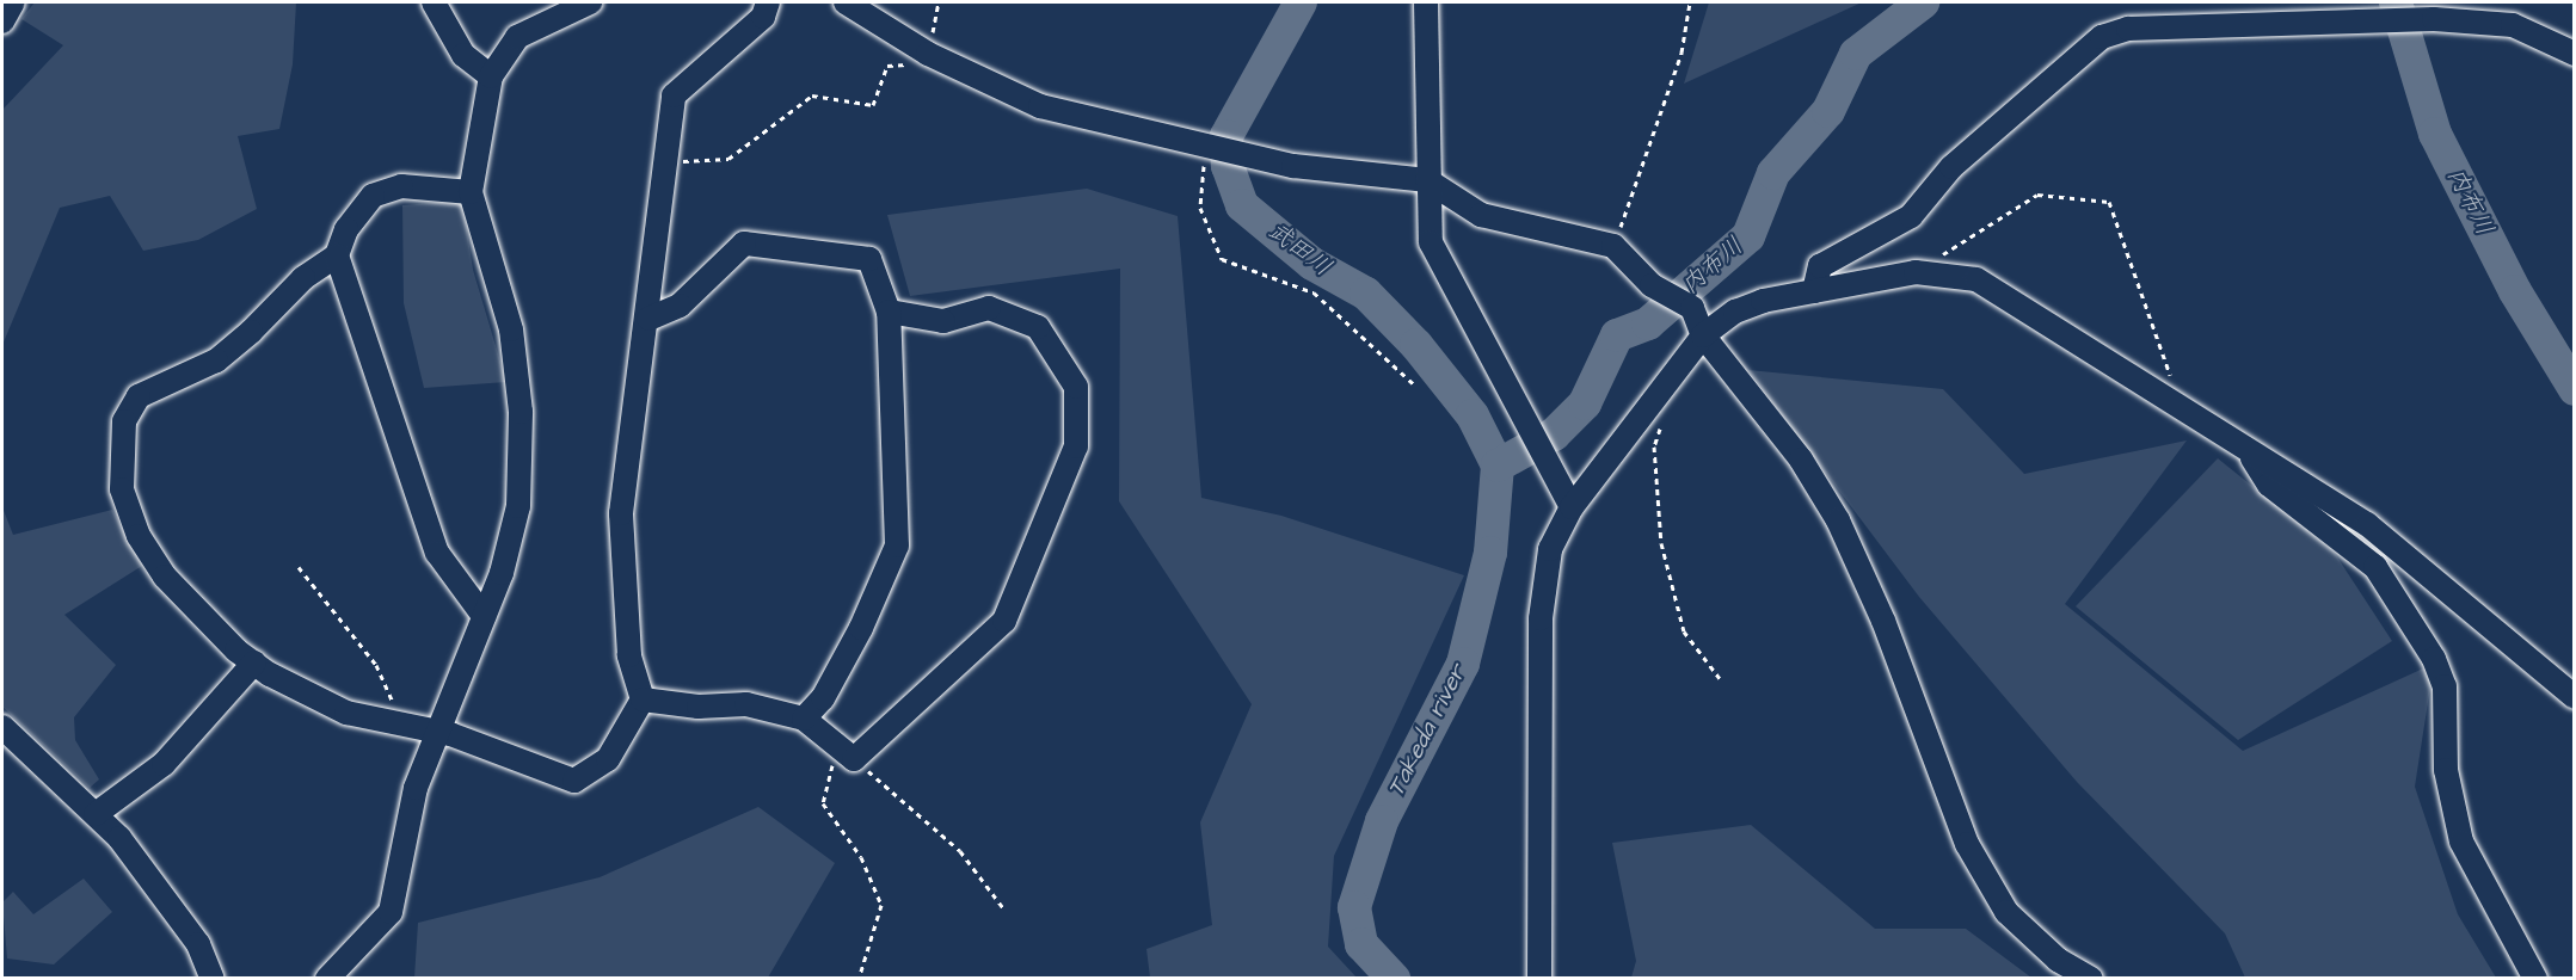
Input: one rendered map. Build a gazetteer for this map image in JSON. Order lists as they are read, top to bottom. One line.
{"water":["内布川","武田川","Takeda river"]}
